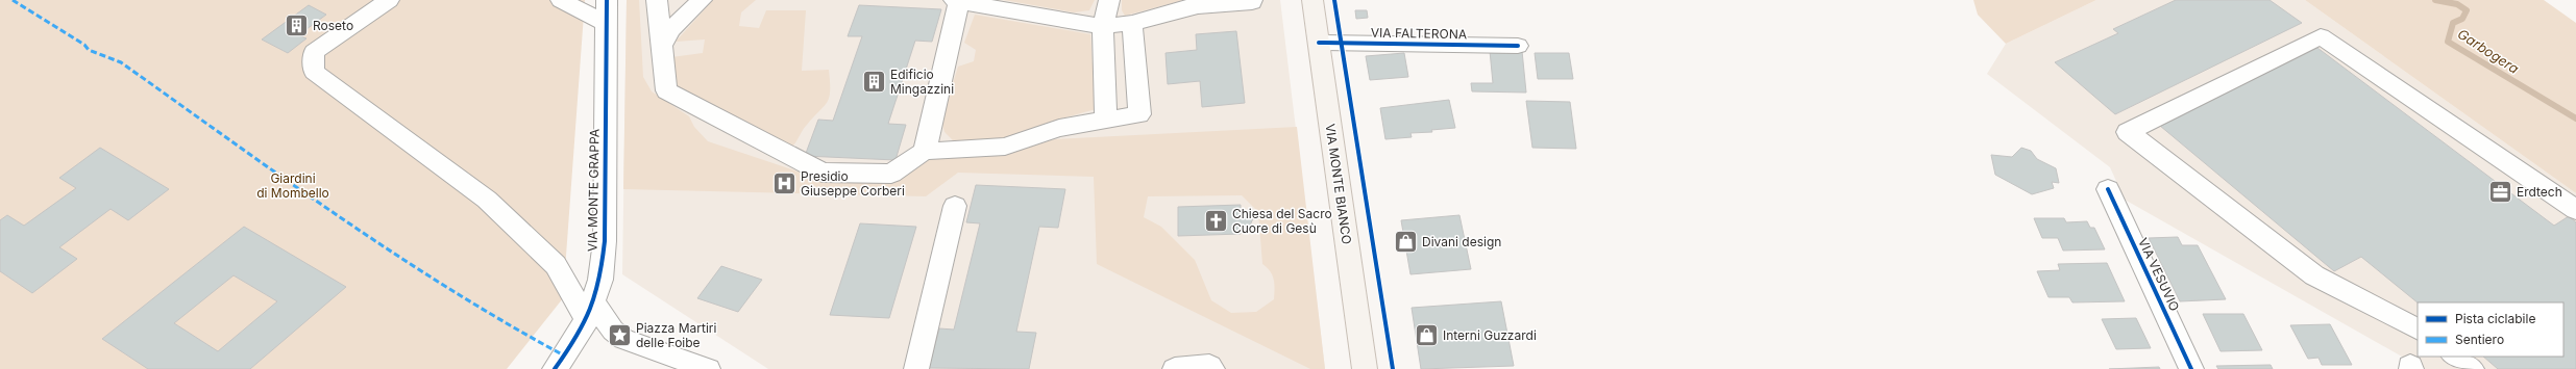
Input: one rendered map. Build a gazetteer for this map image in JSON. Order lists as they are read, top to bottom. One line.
{"streets":{"main road":["VIA MONTE BIANCO"],"street":["VIA FALTERONA","VIA MONTE GRAPPA","VIA VESUVIO"]},"crossings":[["VIA FALTERONA","VIA MONTE BIANCO"]],"water":["Garbogera"],"parks":["Giardini di Mombello"],"places":{"building":["Roseto","Edificio Mingazzini"],"hospital":["Presidio Giuseppe Corberi"],"office":["Erdtech"],"church":["Chiesa del Sacro Cuore di Gesù"],"shop":["Divani design","Interni Guzzardi"],"place":["Piazza Martiri delle Foibe"]},"legend":["Pista ciclabile","Sentiero"]}
